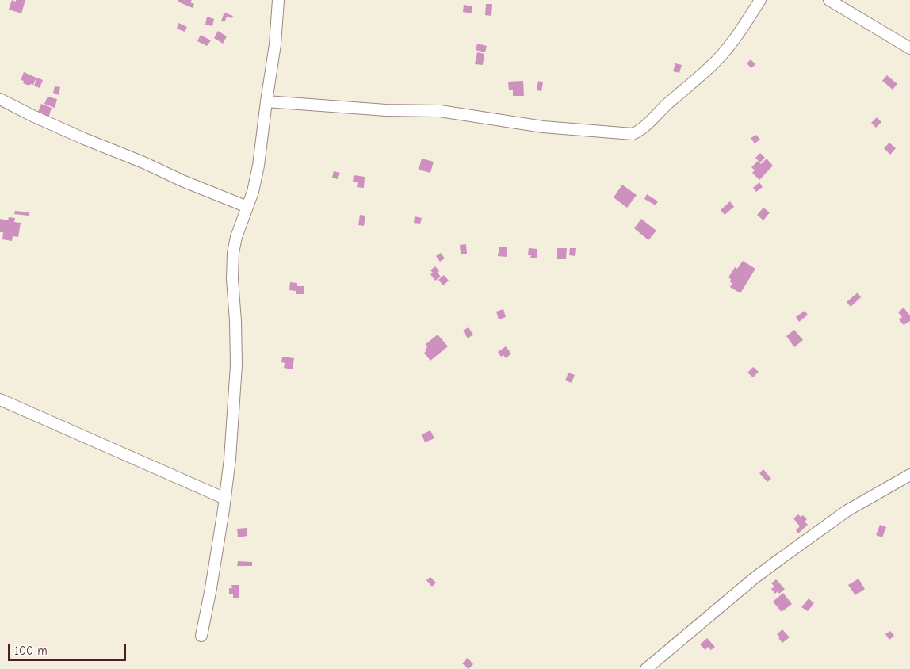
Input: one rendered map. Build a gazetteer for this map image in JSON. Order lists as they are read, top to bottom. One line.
{"scale_bar":"100 m"}
